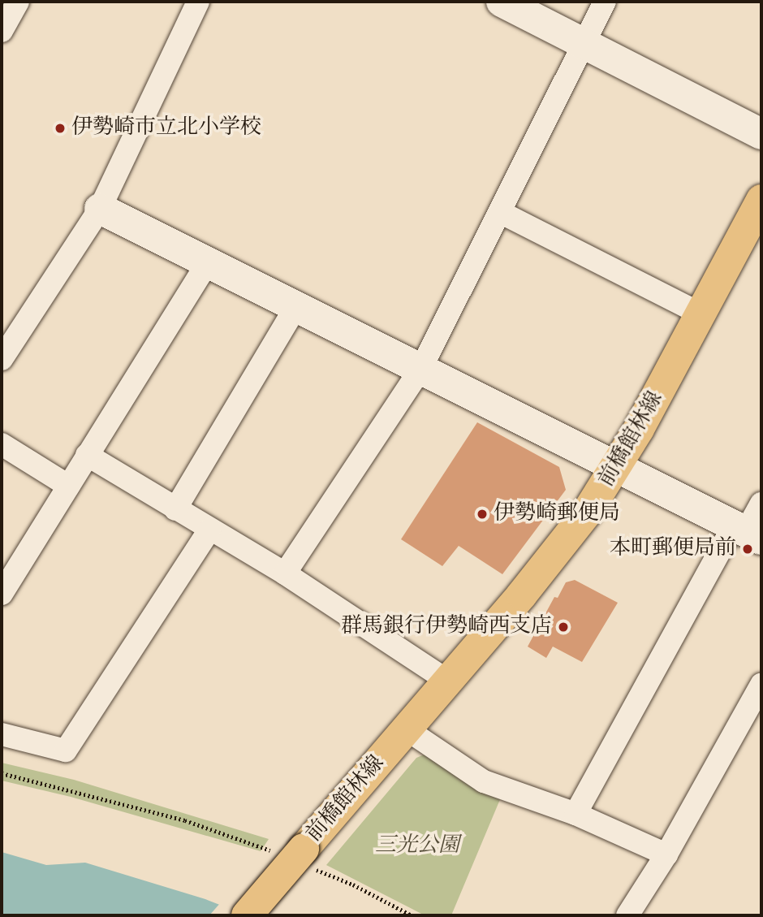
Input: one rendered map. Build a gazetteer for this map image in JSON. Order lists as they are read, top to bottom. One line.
{"streets":{"main road":["前橋館林線"]},"parks":["三光公園"],"places":["伊勢崎市立北小学校","伊勢崎郵便局","本町郵便局前","群馬銀行伊勢崎西支店"]}
